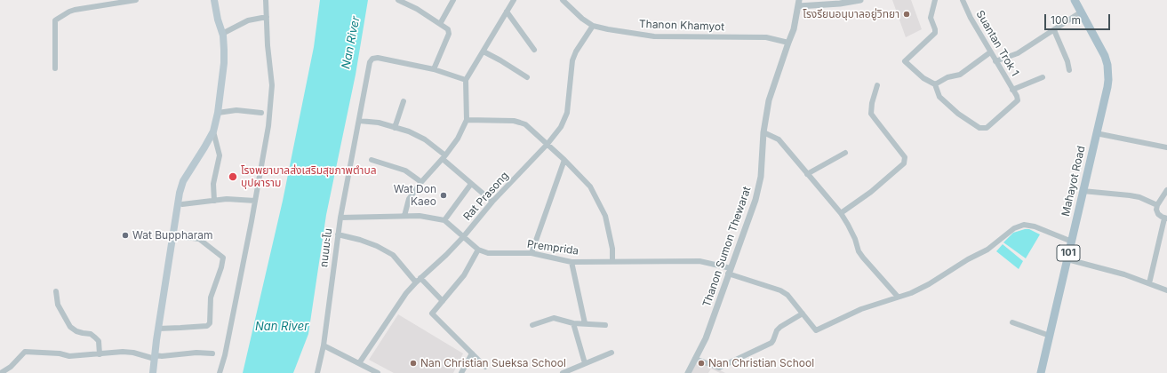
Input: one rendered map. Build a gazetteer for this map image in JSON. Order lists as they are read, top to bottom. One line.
{"streets":{"main road":["Mahayot Road","101"],"street":["Thanon Khamyot","Suantan Trok 1","Rat Prasong","Thanon Sumon Thewarat","ถนนมะโน","Premprida"]},"crossings":[["Thanon Khamyot","Rat Prasong"],["Thanon Khamyot","Thanon Sumon Thewarat"],["Rat Prasong","Premprida"],["Thanon Sumon Thewarat","Premprida"],["ถนนมะโน","Premprida"]],"water":["Nan River"],"places":["โรงรียนอนุบาลอยู่วิทยา","โรงพยาบาลส่งเสริมสุขภาพตำบล บุปผาราม","Wat Don Kaeo","Wat Buppharam","Nan Christian Sueksa School","Nan Christian School"],"scale_bar":"100 m"}
